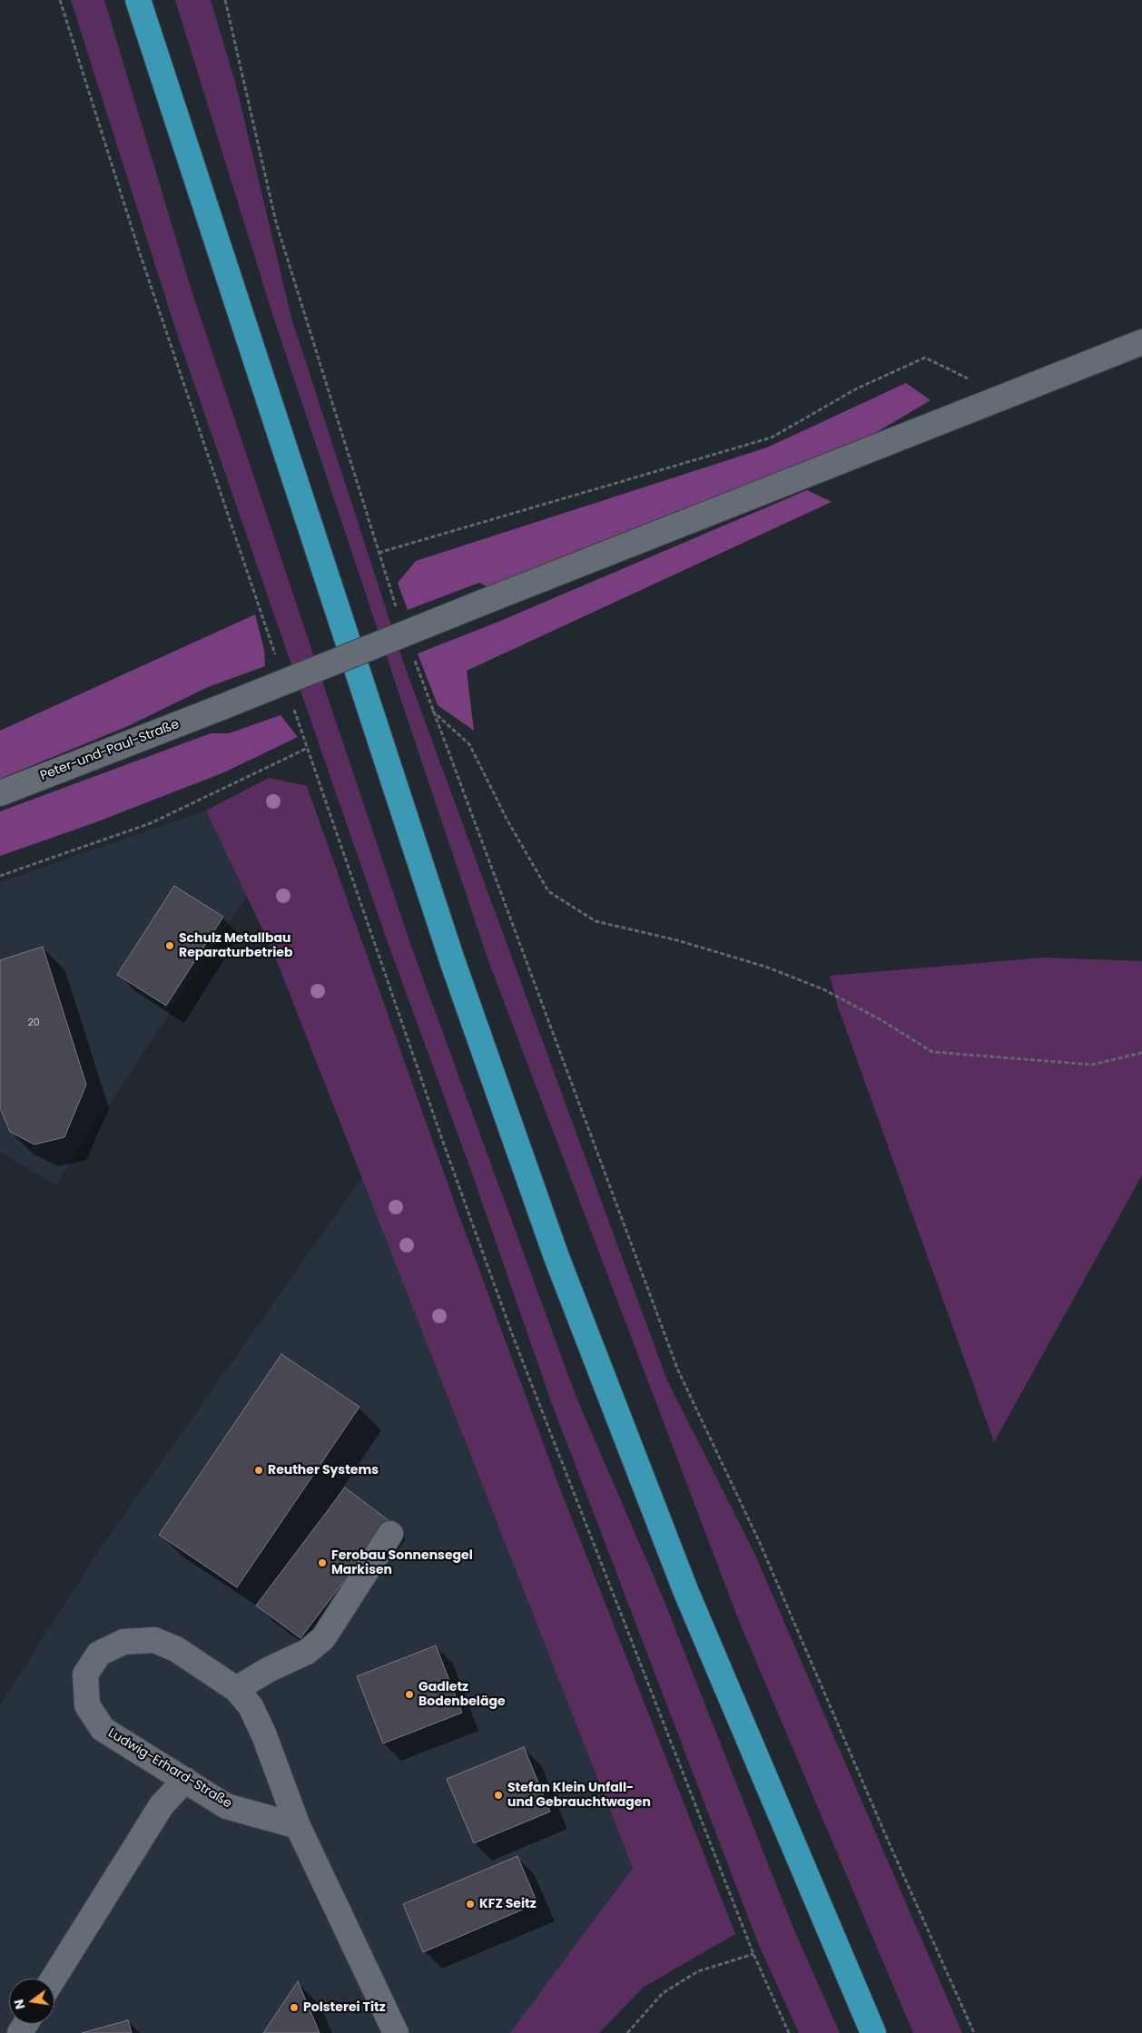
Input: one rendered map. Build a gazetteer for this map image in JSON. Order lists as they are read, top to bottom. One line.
{"streets":{"street":["Peter-und-Paul-Straße","Ludwig-Erhard-Straße"]},"places":["Schulz Metallbau Reparaturbetrieb","Reuther Systems","Ferobau Sonnensegel Markisen","Gadletz Bodenbeläge","Stefan Klein Unfall- und Gebrauchtwagen","KFZ Seitz","Polsterei Titz"],"house_numbers":["20"],"north":"left"}
